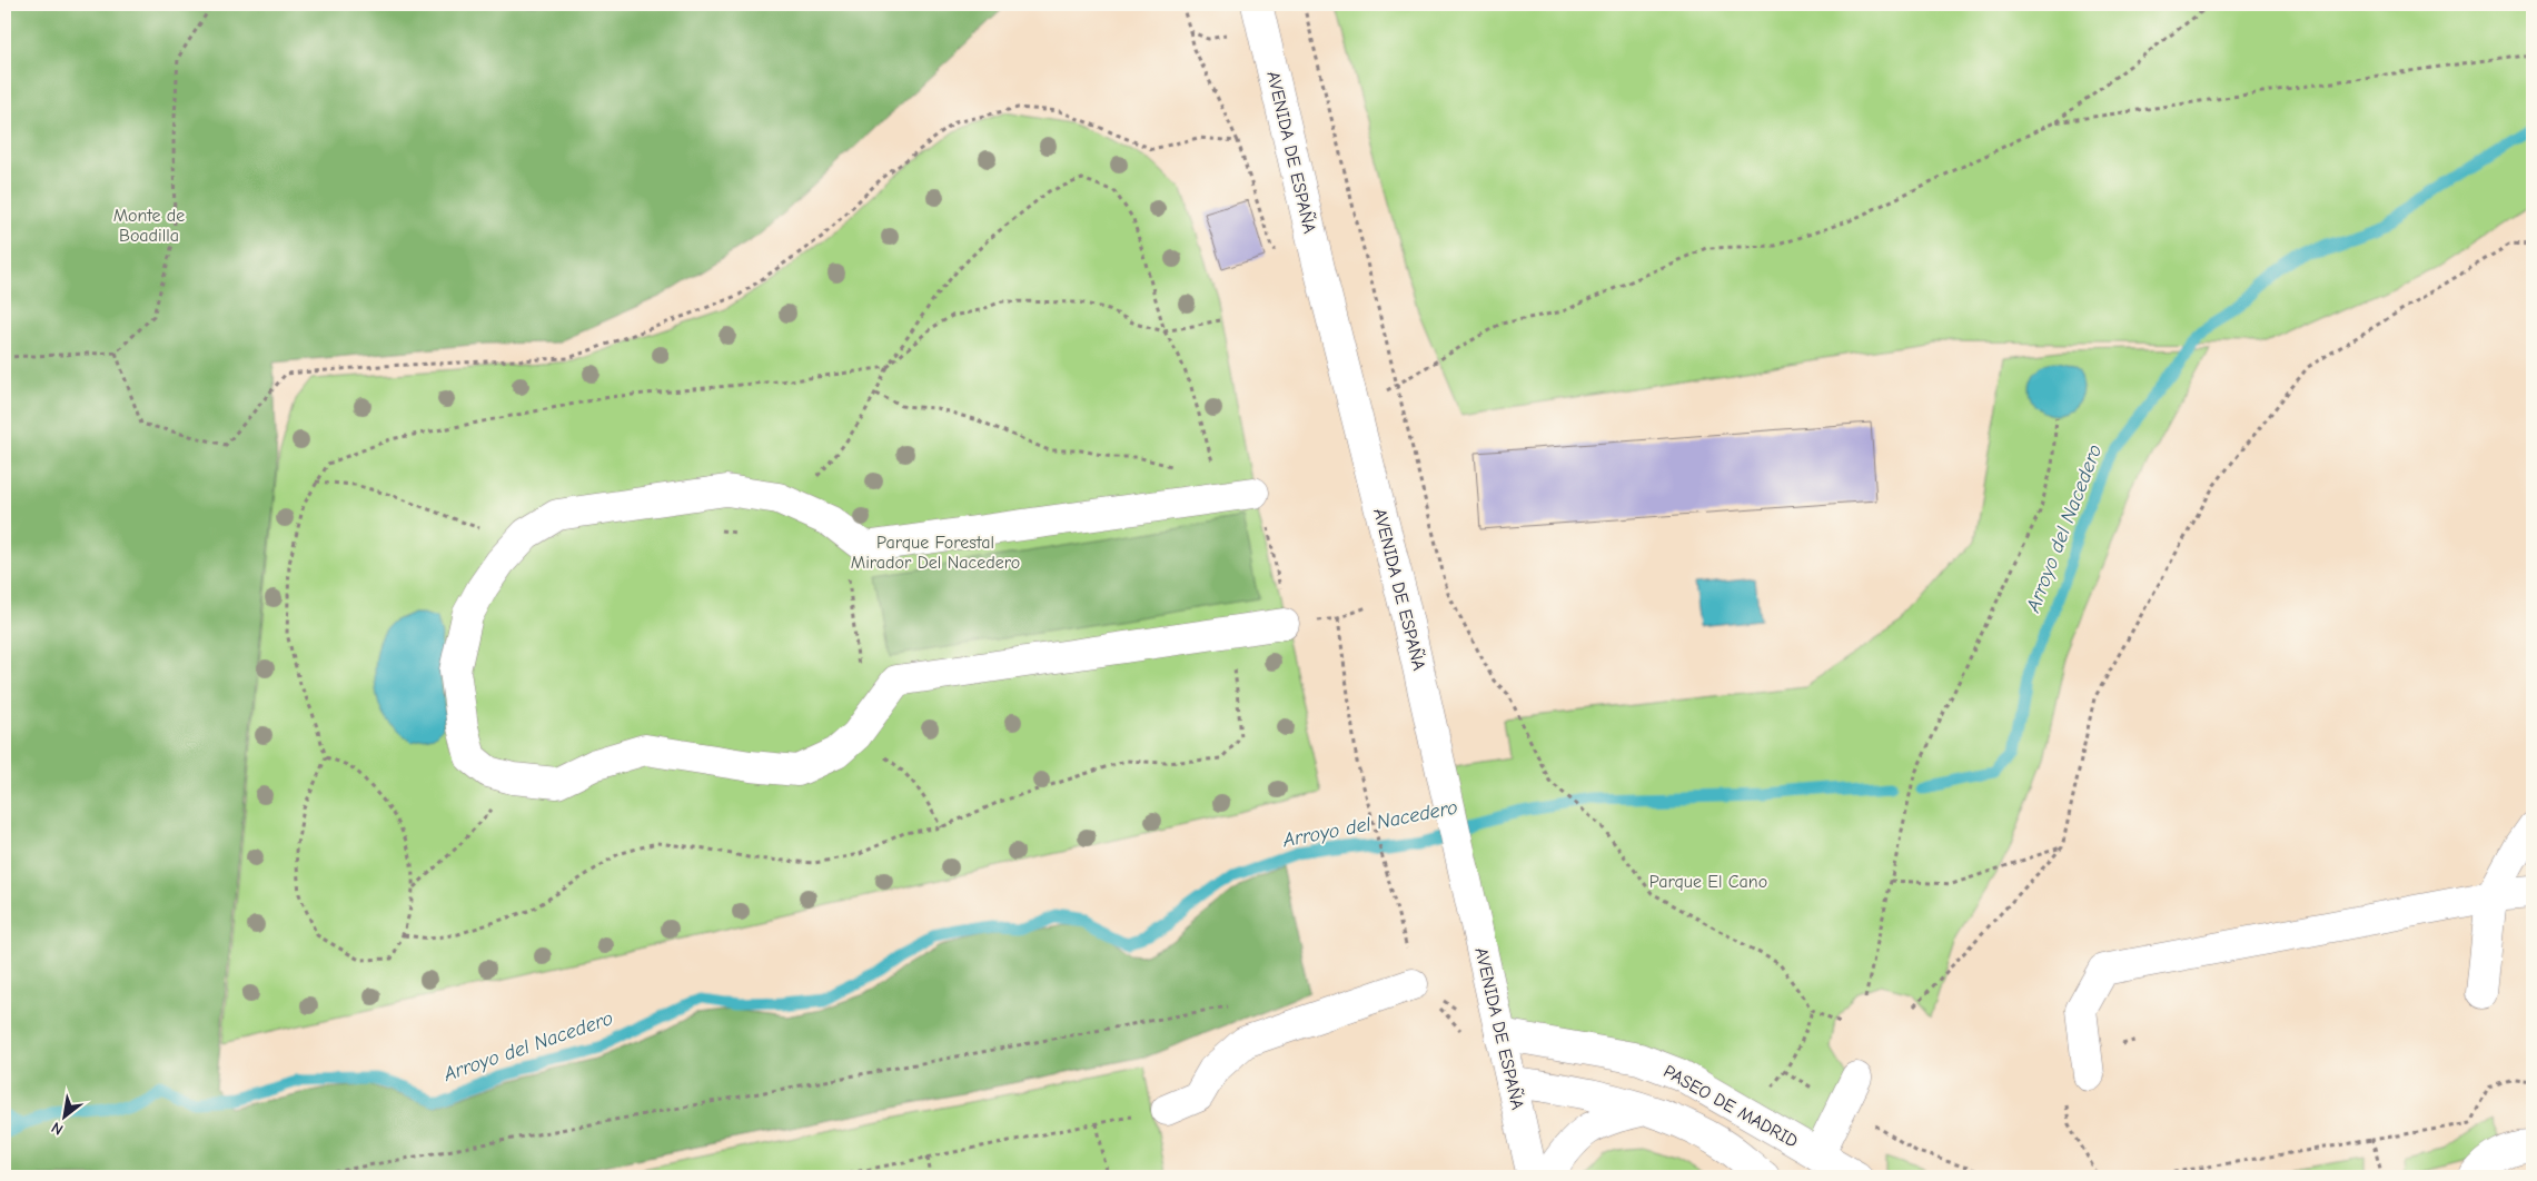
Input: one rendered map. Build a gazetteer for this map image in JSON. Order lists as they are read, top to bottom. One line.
{"streets":{"street":["AVENIDA DE ESPAÑA","PASEO DE MADRID"]},"crossings":[["AVENIDA DE ESPAÑA","PASEO DE MADRID"]],"water":["Arroyo del Nacedero"],"parks":["Monte de Boadilla","Parque Forestal Mirador Del Nacedero","Parque El Cano"],"north":"bottom left"}
